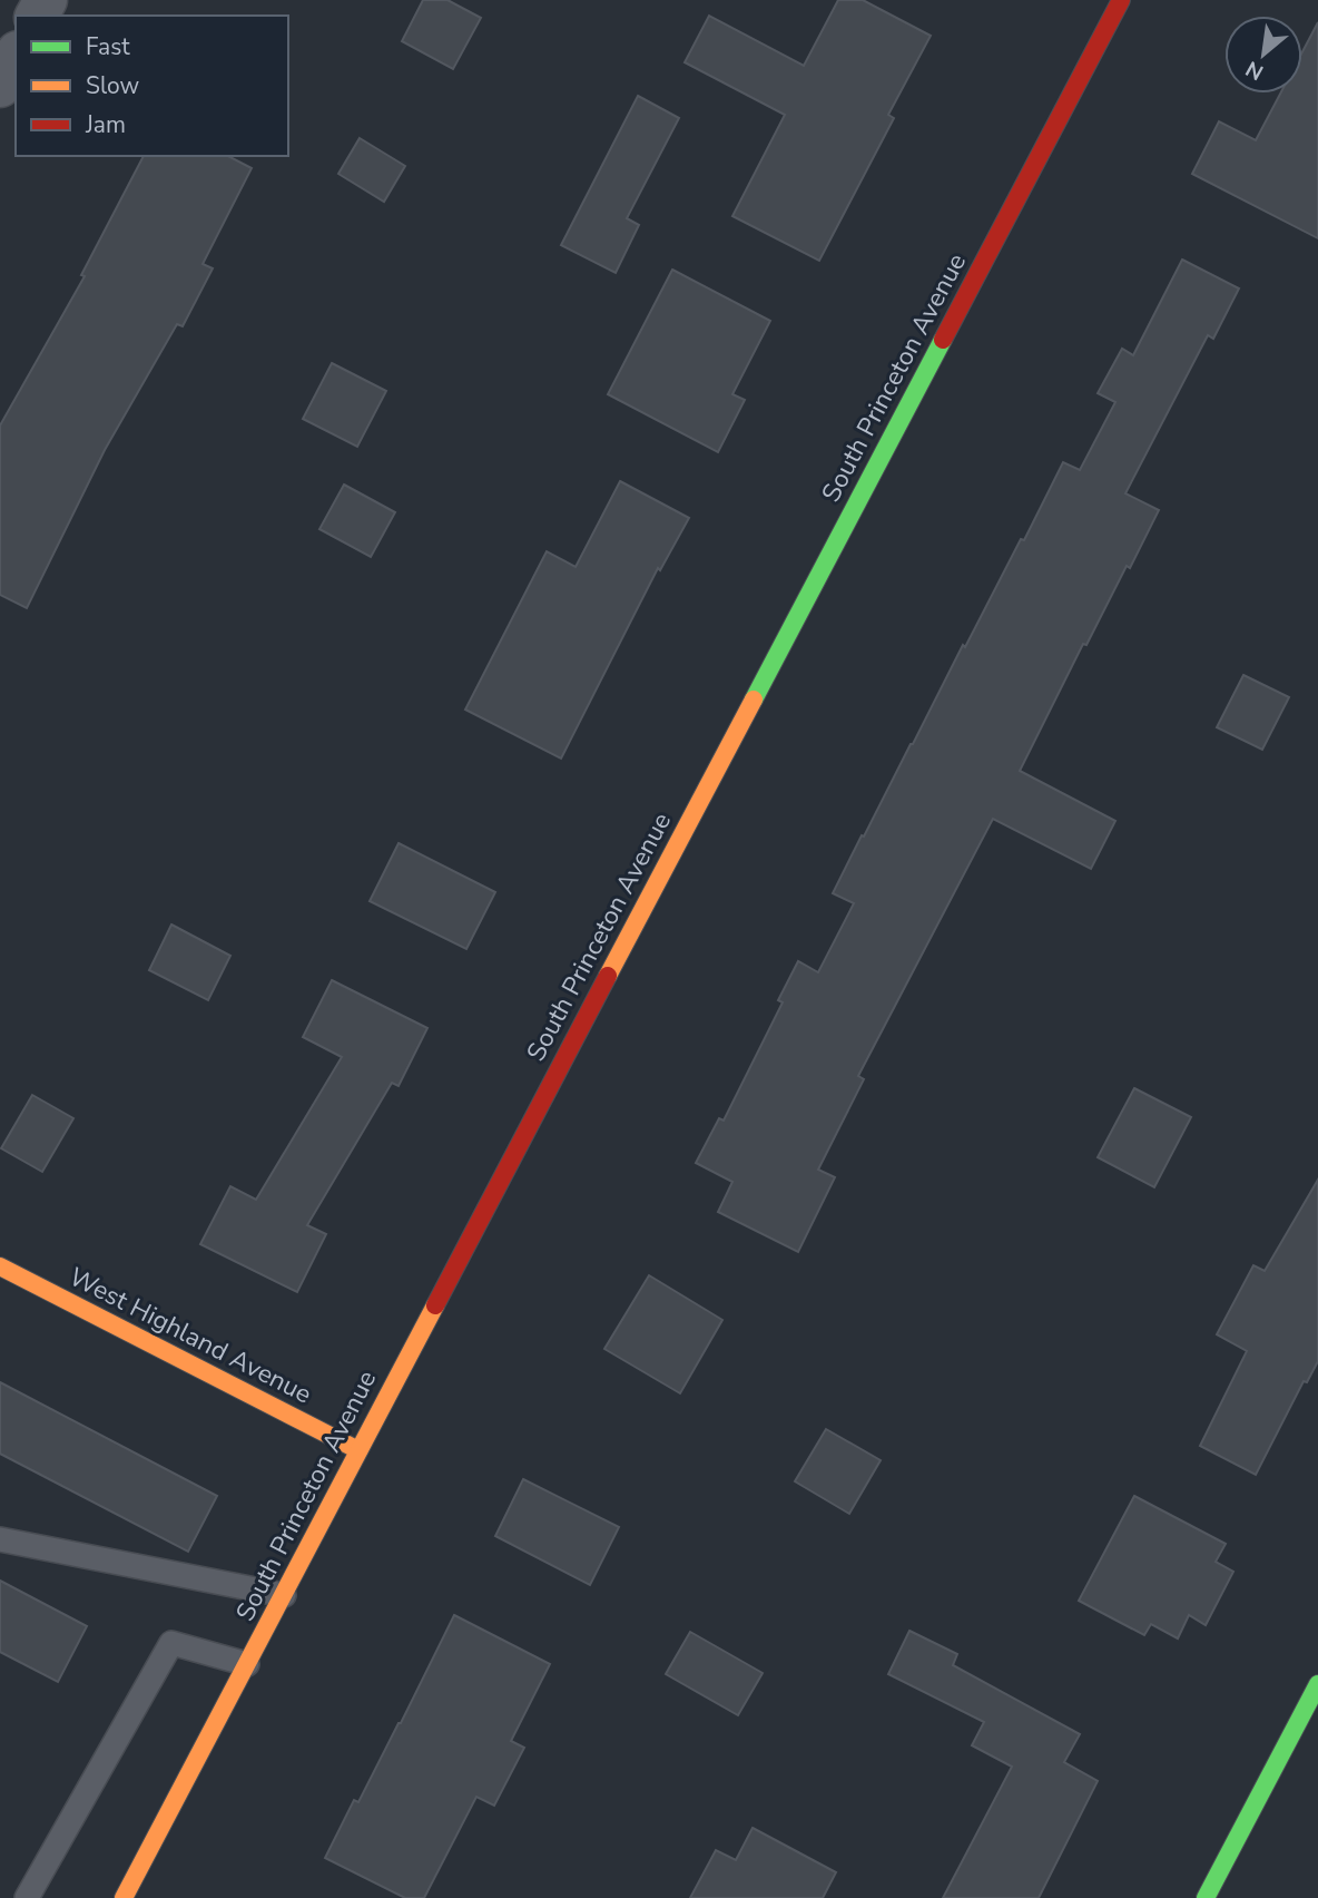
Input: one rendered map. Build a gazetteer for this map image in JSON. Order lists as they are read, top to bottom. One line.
{"streets":{"street":["South Princeton Avenue","West Highland Avenue"]},"crossings":[["South Princeton Avenue","West Highland Avenue"]],"legend":["Fast","Slow","Jam"],"north":"bottom left"}
